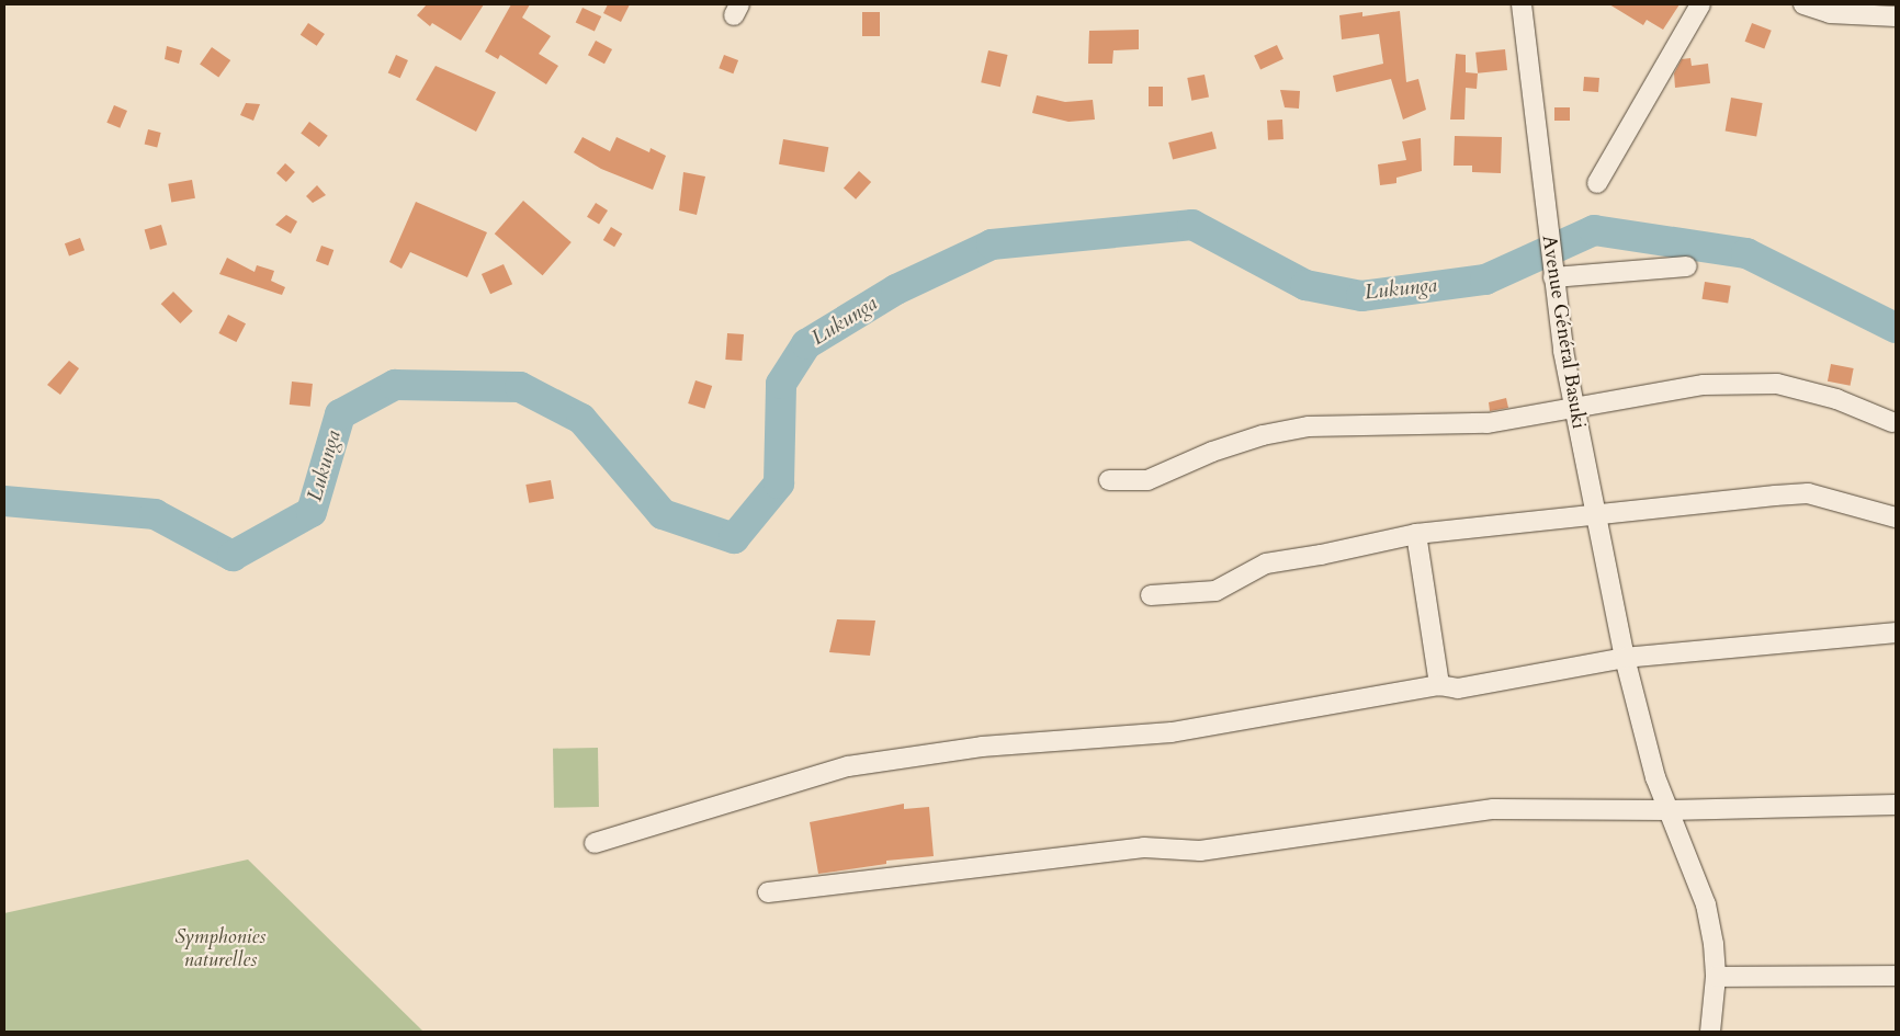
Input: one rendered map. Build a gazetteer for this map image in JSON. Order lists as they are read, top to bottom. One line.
{"streets":{"street":["Avenue Général Basuki"]},"water":["Lukunga"],"parks":["Symphonies naturelles"]}
